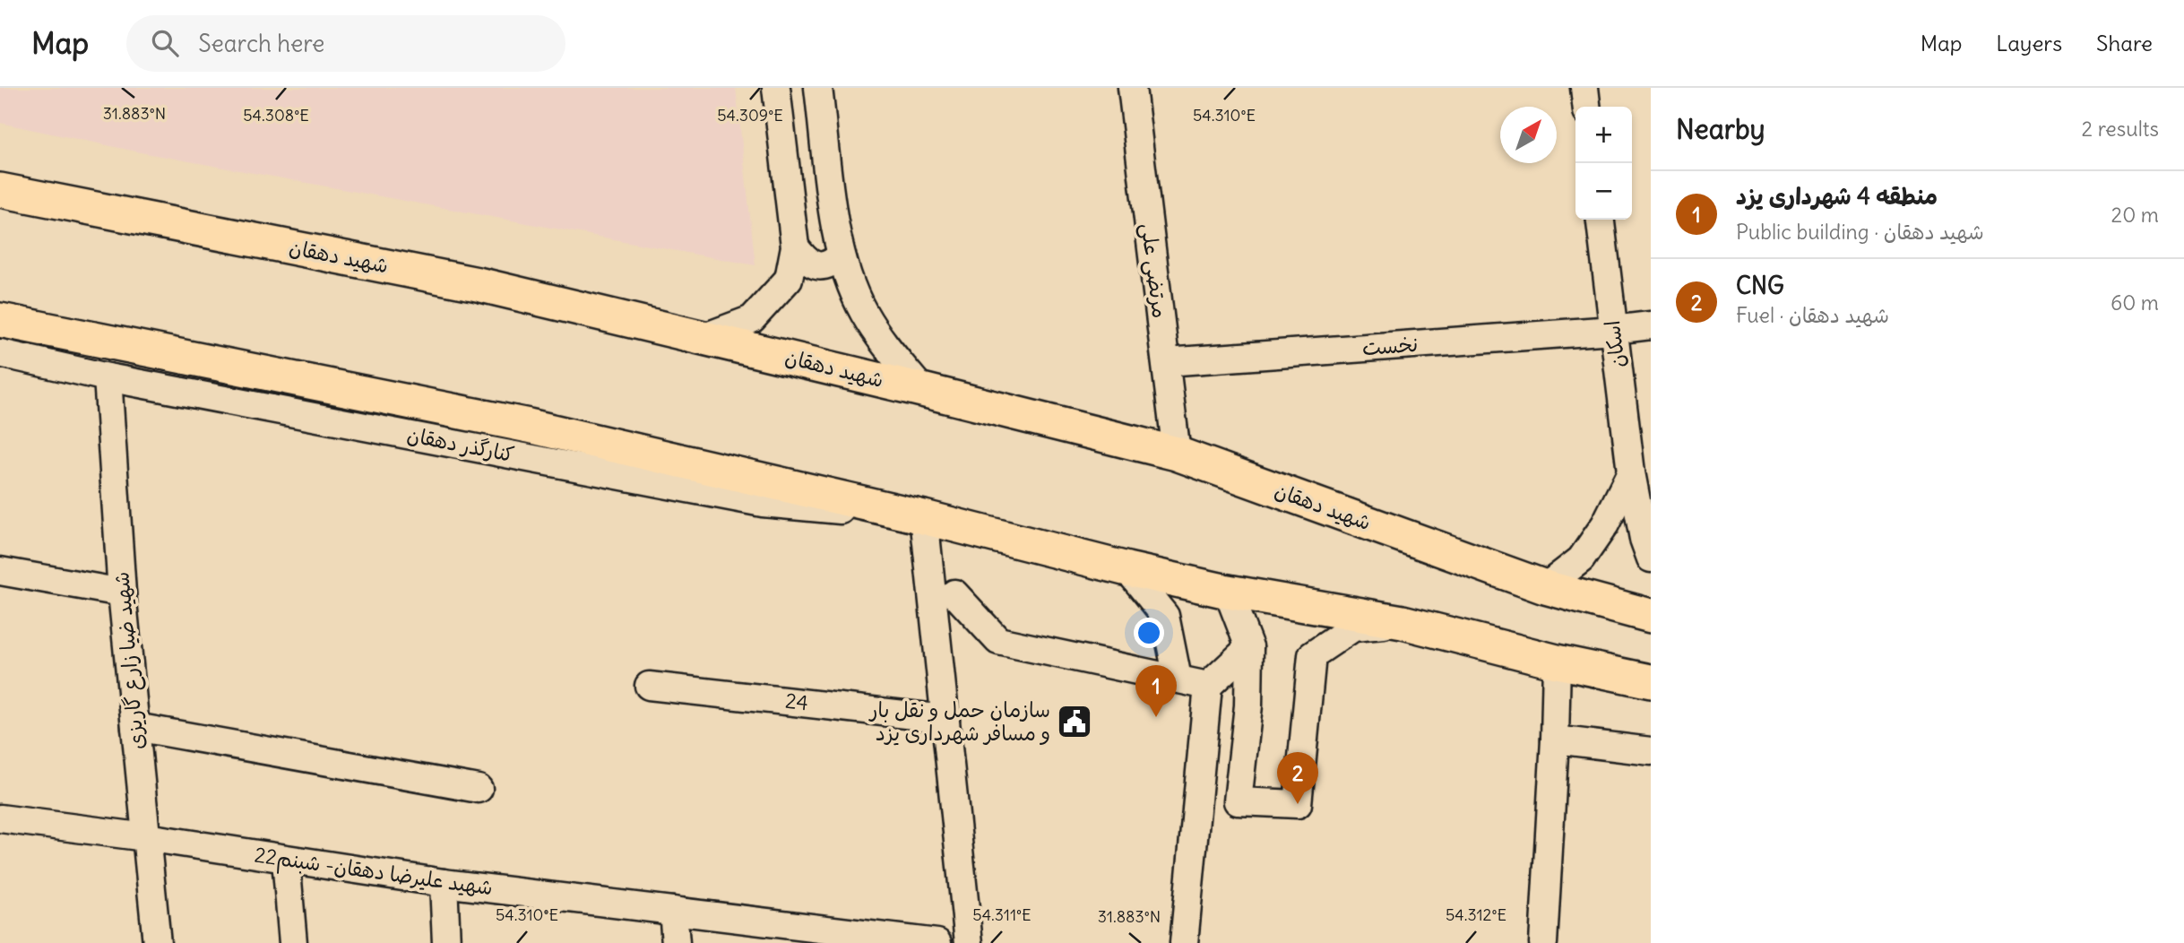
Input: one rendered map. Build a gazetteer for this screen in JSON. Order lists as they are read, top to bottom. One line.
{"streets":{"main road":["شهید دهقان"],"street":["مرتضی علی","اسکان","نخست","کنارگذر دهقان","شهید ضیا زارع گاریزی","24","شهید علیرضا دهقان- شبنم22"]},"crossings":[["شهید دهقان","مرتضی علی"],["مرتضی علی","نخست"],["اسکان","نخست"],["کنارگذر دهقان","شهید ضیا زارع گاریزی"],["شهید ضیا زارع گاریزی","شهید علیرضا دهقان- شبنم22"]],"places":{"public building":["سازمان حمل و نقل بار و مسافر شهرداری یزد"]},"north":"top right","page":{"header":"Map","search":"Search here","nav":["Map","Layers","Share"],"heading":["Nearby","2 results"],"map_buttons":["+","−"],"list":[{"mark":"1","name":"منطقه 4 شهرداری یزد","note":"Public building · شهید دهقان","value":"20 m"},{"mark":"2","name":"CNG","note":"Fuel · شهید دهقان","value":"60 m"}],"pins":["1","2"]},"coordinates":["31.883°N","54.308°E","54.309°E","54.310°E","54.311°E","54.312°E"]}
